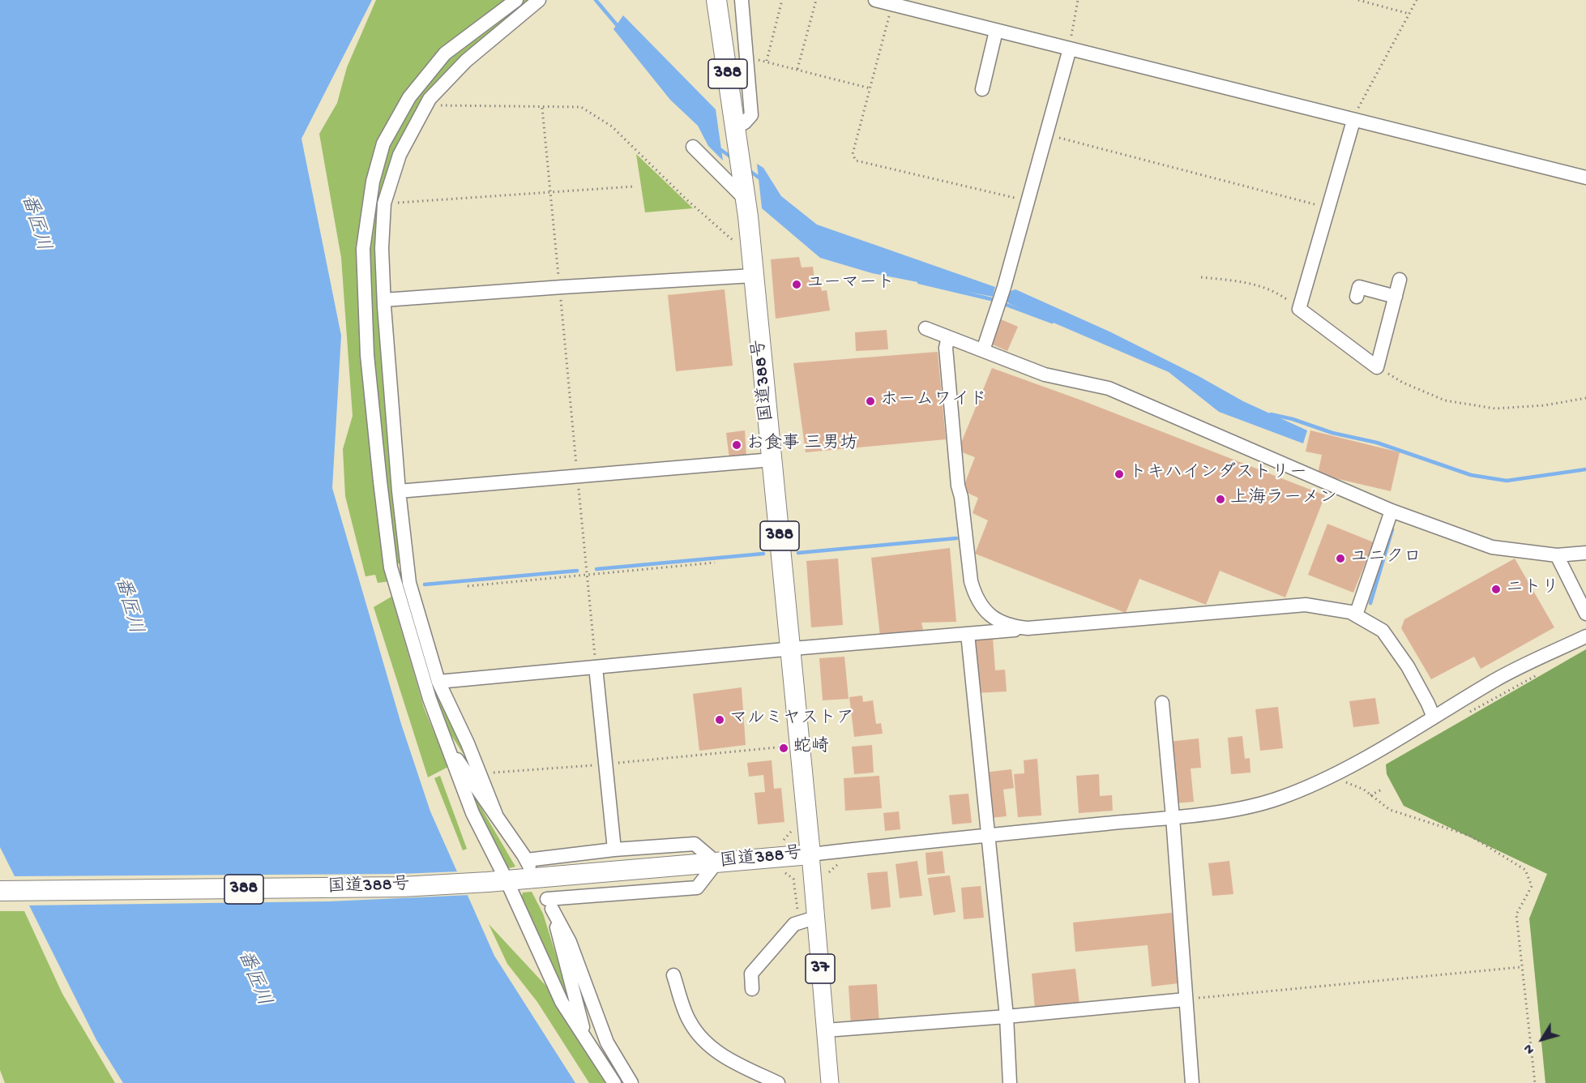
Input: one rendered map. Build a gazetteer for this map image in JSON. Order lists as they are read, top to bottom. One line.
{"streets":{"highway":["388","国道388号"],"main road":["37"]},"crossings":[["国道388号","37"]],"water":["番匠川"],"places":["ユーマート","ホームワイド","お食事 三男坊","トキハインダストリー","上海ラーメン","ユニクロ","ニトリ","マルミヤストア","蛇崎"],"north":"bottom left"}
